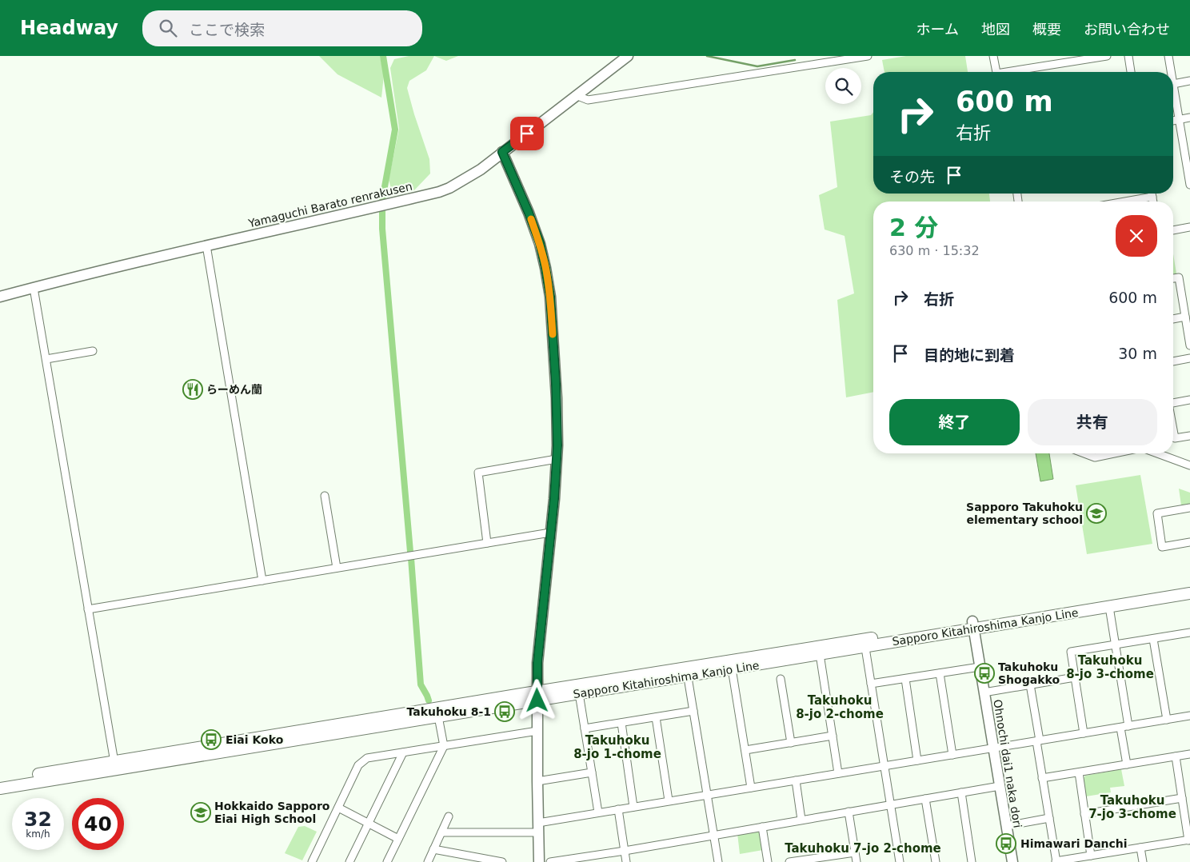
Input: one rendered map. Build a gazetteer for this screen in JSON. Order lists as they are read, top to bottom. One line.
{"streets":{"main road":["Sapporo Kitahiroshima Kanjo Line"],"street":["Yamaguchi Barato renrakusen","Ohnochi dai1 naka dori"]},"crossings":[["Sapporo Kitahiroshima Kanjo Line","Ohnochi dai1 naka dori"]],"districts":["Takuhoku 8-jo 3-chome","Takuhoku 8-jo 2-chome","Takuhoku 8-jo 1-chome","Takuhoku 7-jo 3-chome","Takuhoku 7-jo 2-chome"],"places":{"restaurant":["らーめん蘭"],"school or university":["Sapporo Takuhoku elementary school","Hokkaido Sapporo Eiai High School"],"bus stop":["Takuhoku Shogakko","Takuhoku 8-1","Eiai Koko","Himawari Danchi"]},"page":{"header":"Headway","search":"ここで検索","nav":["ホーム","地図","概要","お問い合わせ"],"turn":["600 m","右折"],"then":"その先","heading":["2 分","630 m · 15:32"],"list":[{"name":"右折","value":"600 m"},{"name":"目的地に到着","value":"30 m"}],"buttons":["終了","共有"],"speed":"32 km/h","limit":"40"}}
